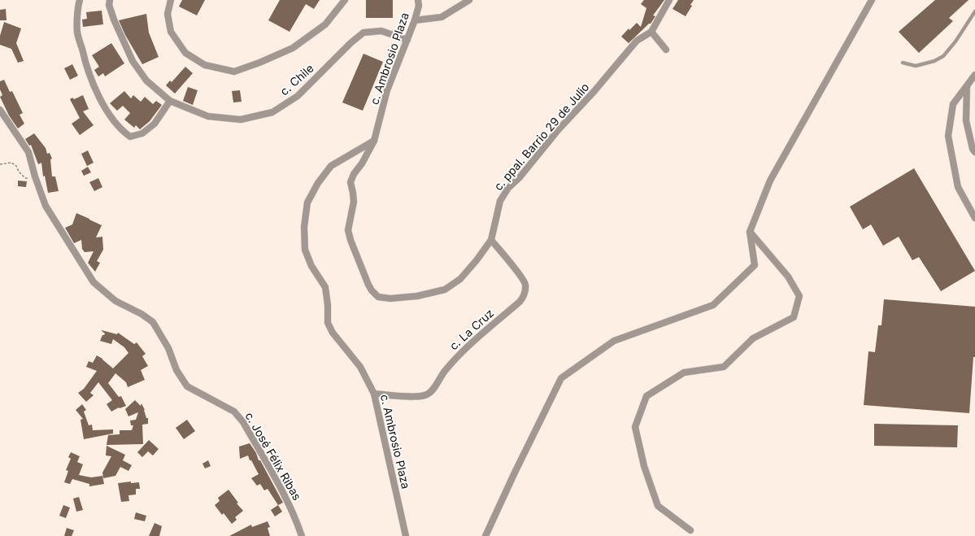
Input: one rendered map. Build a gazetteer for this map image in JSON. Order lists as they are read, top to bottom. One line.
{"streets":{"street":["c. Ambrosio Plaza","c. Chile","c. ppal. Barrio 29 de Julio","c. La Cruz","c. José Félix Ribas"]},"crossings":[["c. Ambrosio Plaza","c. Chile"],["c. Ambrosio Plaza","c. ppal. Barrio 29 de Julio"],["c. Ambrosio Plaza","c. La Cruz"],["c. ppal. Barrio 29 de Julio","c. La Cruz"]]}
